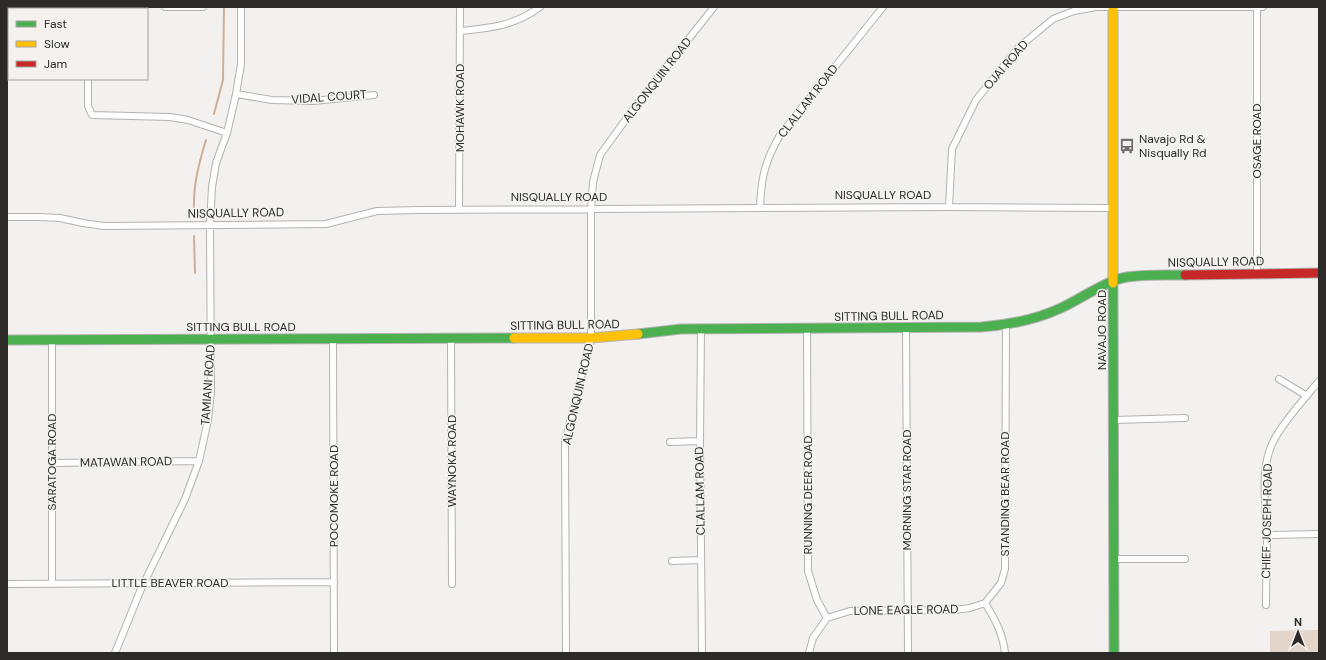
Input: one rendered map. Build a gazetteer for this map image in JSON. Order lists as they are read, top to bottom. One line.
{"streets":{"street":["OJAI ROAD","ALGONQUIN ROAD","VIDAL COURT","CLALLAM ROAD","MOHAWK ROAD","OSAGE ROAD","NISQUALLY ROAD","SITTING BULL ROAD","NAVAJO ROAD","TAMIANI ROAD","WAYNOKA ROAD","SARATOGA ROAD","MATAWAN ROAD","MORNING STAR ROAD","STANDING BEAR ROAD","RUNNING DEER ROAD","POCOMOKE ROAD","CHIEF JOSEPH ROAD","LITTLE BEAVER ROAD","LONE EAGLE ROAD"]},"crossings":[["OJAI ROAD","OSAGE ROAD"],["OJAI ROAD","NISQUALLY ROAD"],["OJAI ROAD","NAVAJO ROAD"],["ALGONQUIN ROAD","NISQUALLY ROAD"],["ALGONQUIN ROAD","SITTING BULL ROAD"],["VIDAL COURT","TAMIANI ROAD"],["CLALLAM ROAD","NISQUALLY ROAD"],["CLALLAM ROAD","SITTING BULL ROAD"],["MOHAWK ROAD","NISQUALLY ROAD"],["OSAGE ROAD","NISQUALLY ROAD"],["NISQUALLY ROAD","SITTING BULL ROAD"],["NISQUALLY ROAD","NAVAJO ROAD"],["NISQUALLY ROAD","TAMIANI ROAD"],["SITTING BULL ROAD","NAVAJO ROAD"],["SITTING BULL ROAD","TAMIANI ROAD"],["SITTING BULL ROAD","WAYNOKA ROAD"],["SITTING BULL ROAD","SARATOGA ROAD"],["SITTING BULL ROAD","MORNING STAR ROAD"],["SITTING BULL ROAD","STANDING BEAR ROAD"],["SITTING BULL ROAD","RUNNING DEER ROAD"],["SITTING BULL ROAD","POCOMOKE ROAD"],["TAMIANI ROAD","MATAWAN ROAD"],["TAMIANI ROAD","LITTLE BEAVER ROAD"],["SARATOGA ROAD","MATAWAN ROAD"],["SARATOGA ROAD","LITTLE BEAVER ROAD"],["MORNING STAR ROAD","LONE EAGLE ROAD"],["STANDING BEAR ROAD","LONE EAGLE ROAD"],["RUNNING DEER ROAD","LONE EAGLE ROAD"],["POCOMOKE ROAD","LITTLE BEAVER ROAD"]],"places":{"bus stop":["Navajo Rd & Nisqually Rd"]},"legend":["Fast","Slow","Jam"],"north":"top"}
